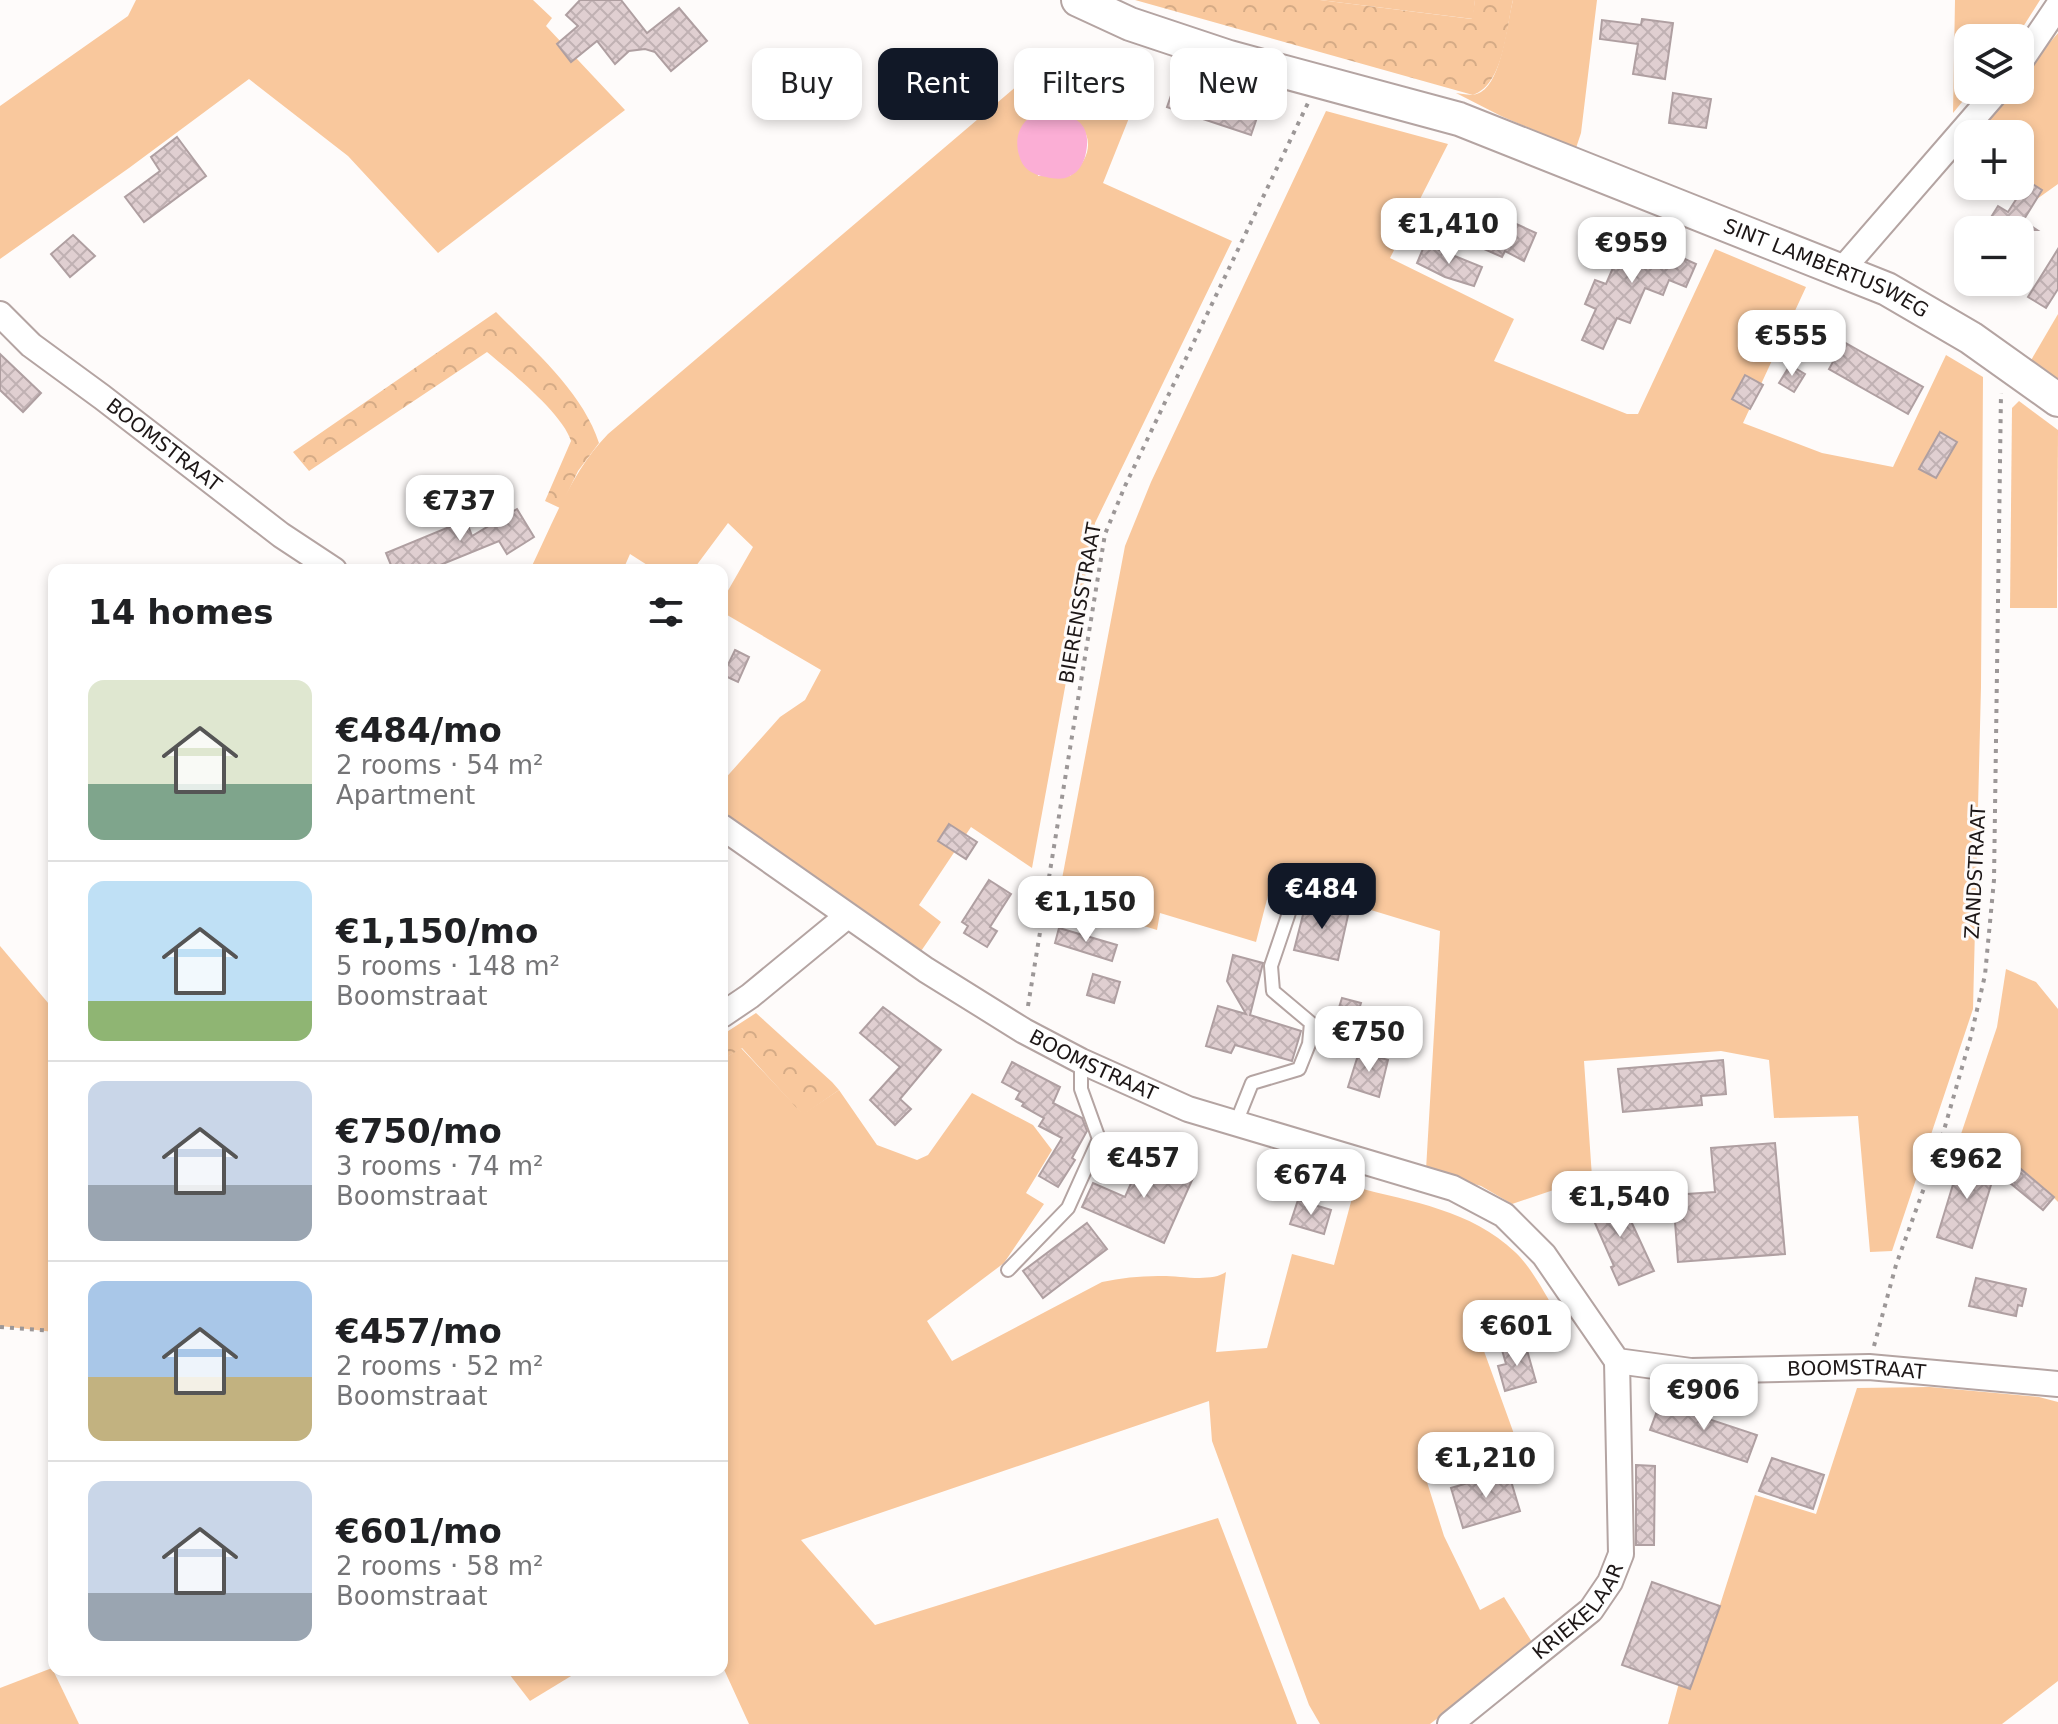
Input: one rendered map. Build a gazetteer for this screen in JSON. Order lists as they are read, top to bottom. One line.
{"streets":{"street":["SINT LAMBERTUSWEG","BOOMSTRAAT","KRIEKELAAR"],"path":["BIERENSSTRAAT","ZANDSTRAAT"]},"crossings":[["SINT LAMBERTUSWEG","BIERENSSTRAAT"],["SINT LAMBERTUSWEG","ZANDSTRAAT"],["BOOMSTRAAT","BIERENSSTRAAT"],["BOOMSTRAAT","ZANDSTRAAT"],["BOOMSTRAAT","KRIEKELAAR"]],"page":{"map_buttons":["+","−"],"chip":["Buy","Rent","Filters","New"],"price":["€1,410","€959","€555","€737","€484","€1,150","€750","€457","€962","€674","€1,540","€601","€906","€1,210"],"heading":"14 homes","list":[{"name":"€484/mo","note":"2 rooms · 54 m² · Apartment"},{"name":"€1,150/mo","note":"5 rooms · 148 m² · Boomstraat"},{"name":"€750/mo","note":"3 rooms · 74 m² · Boomstraat"},{"name":"€457/mo","note":"2 rooms · 52 m² · Boomstraat"},{"name":"€601/mo","note":"2 rooms · 58 m² · Boomstraat"}]}}
